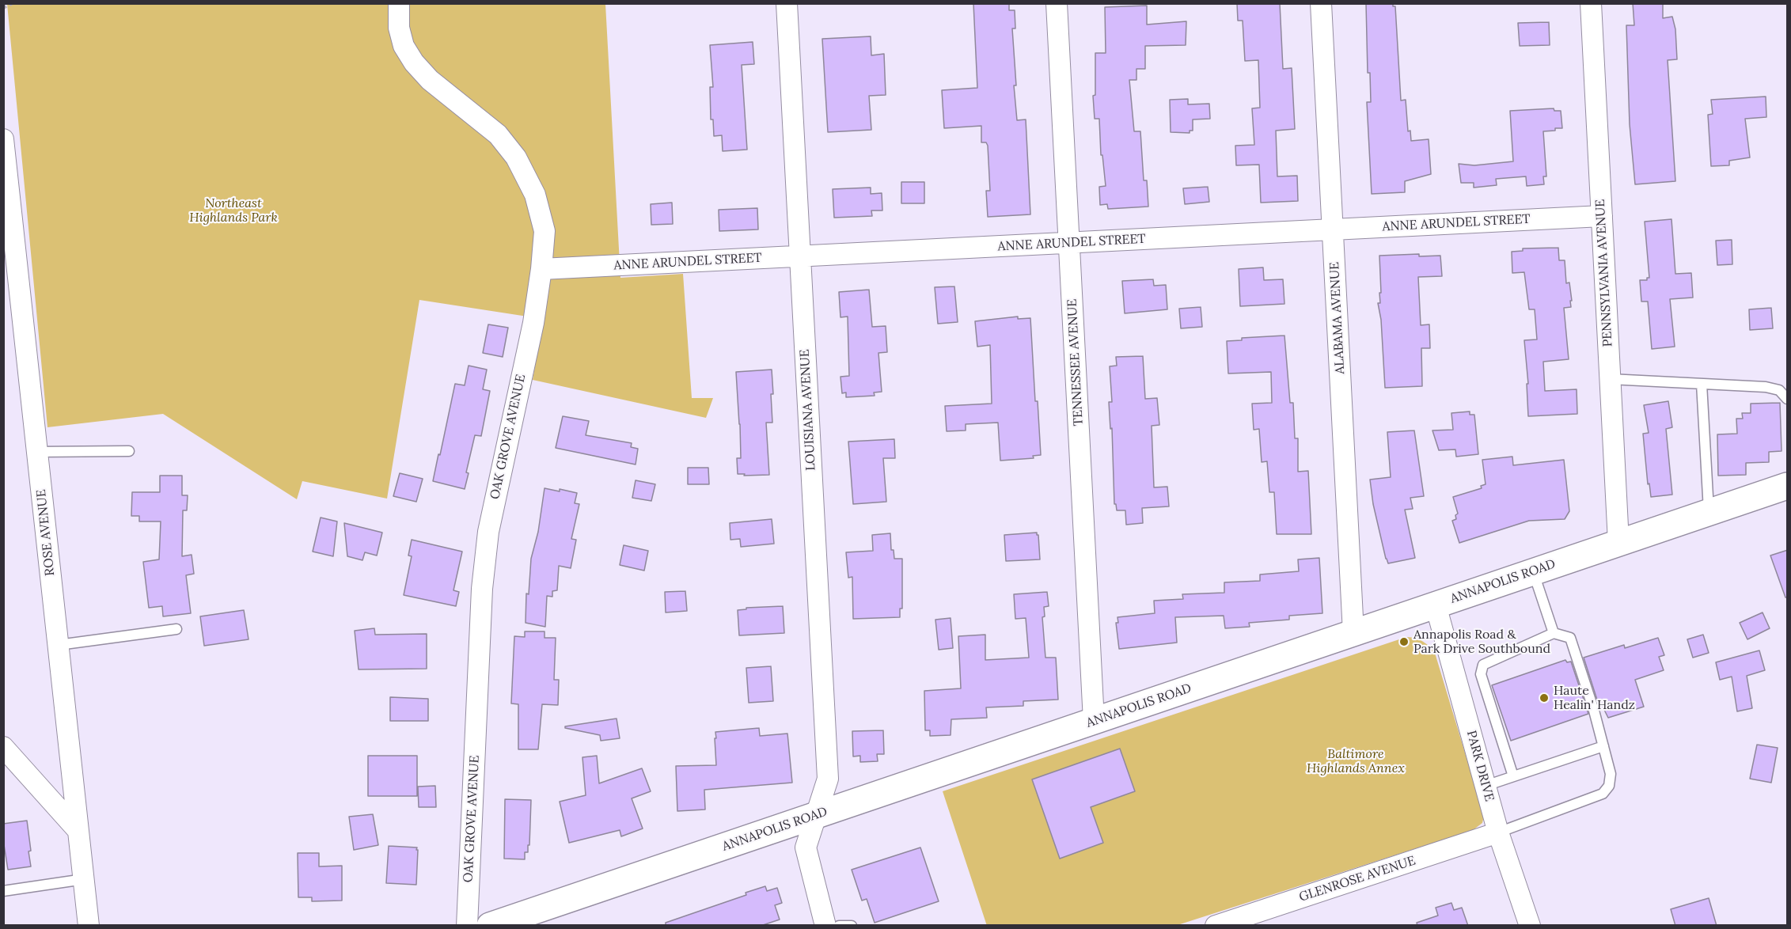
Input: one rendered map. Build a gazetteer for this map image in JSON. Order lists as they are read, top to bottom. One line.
{"streets":{"main road":["ANNAPOLIS ROAD"],"street":["ANNE ARUNDEL STREET","PENNSYLVANIA AVENUE","ALABAMA AVENUE","TENNESSEE AVENUE","LOUISIANA AVENUE","OAK GROVE AVENUE","ROSE AVENUE","PARK DRIVE","GLENROSE AVENUE"]},"crossings":[["ANNE ARUNDEL STREET","PENNSYLVANIA AVENUE"],["ANNE ARUNDEL STREET","ALABAMA AVENUE"],["ANNE ARUNDEL STREET","TENNESSEE AVENUE"],["ANNE ARUNDEL STREET","LOUISIANA AVENUE"],["ANNE ARUNDEL STREET","OAK GROVE AVENUE"],["PENNSYLVANIA AVENUE","ANNAPOLIS ROAD"],["ALABAMA AVENUE","ANNAPOLIS ROAD"],["TENNESSEE AVENUE","ANNAPOLIS ROAD"],["LOUISIANA AVENUE","ANNAPOLIS ROAD"],["ANNAPOLIS ROAD","PARK DRIVE"],["PARK DRIVE","GLENROSE AVENUE"]],"parks":["Northeast Highlands Park","Baltimore Highlands Annex"],"places":["Annapolis Road & Park Drive Southbound","Haute Healin' Handz"]}
